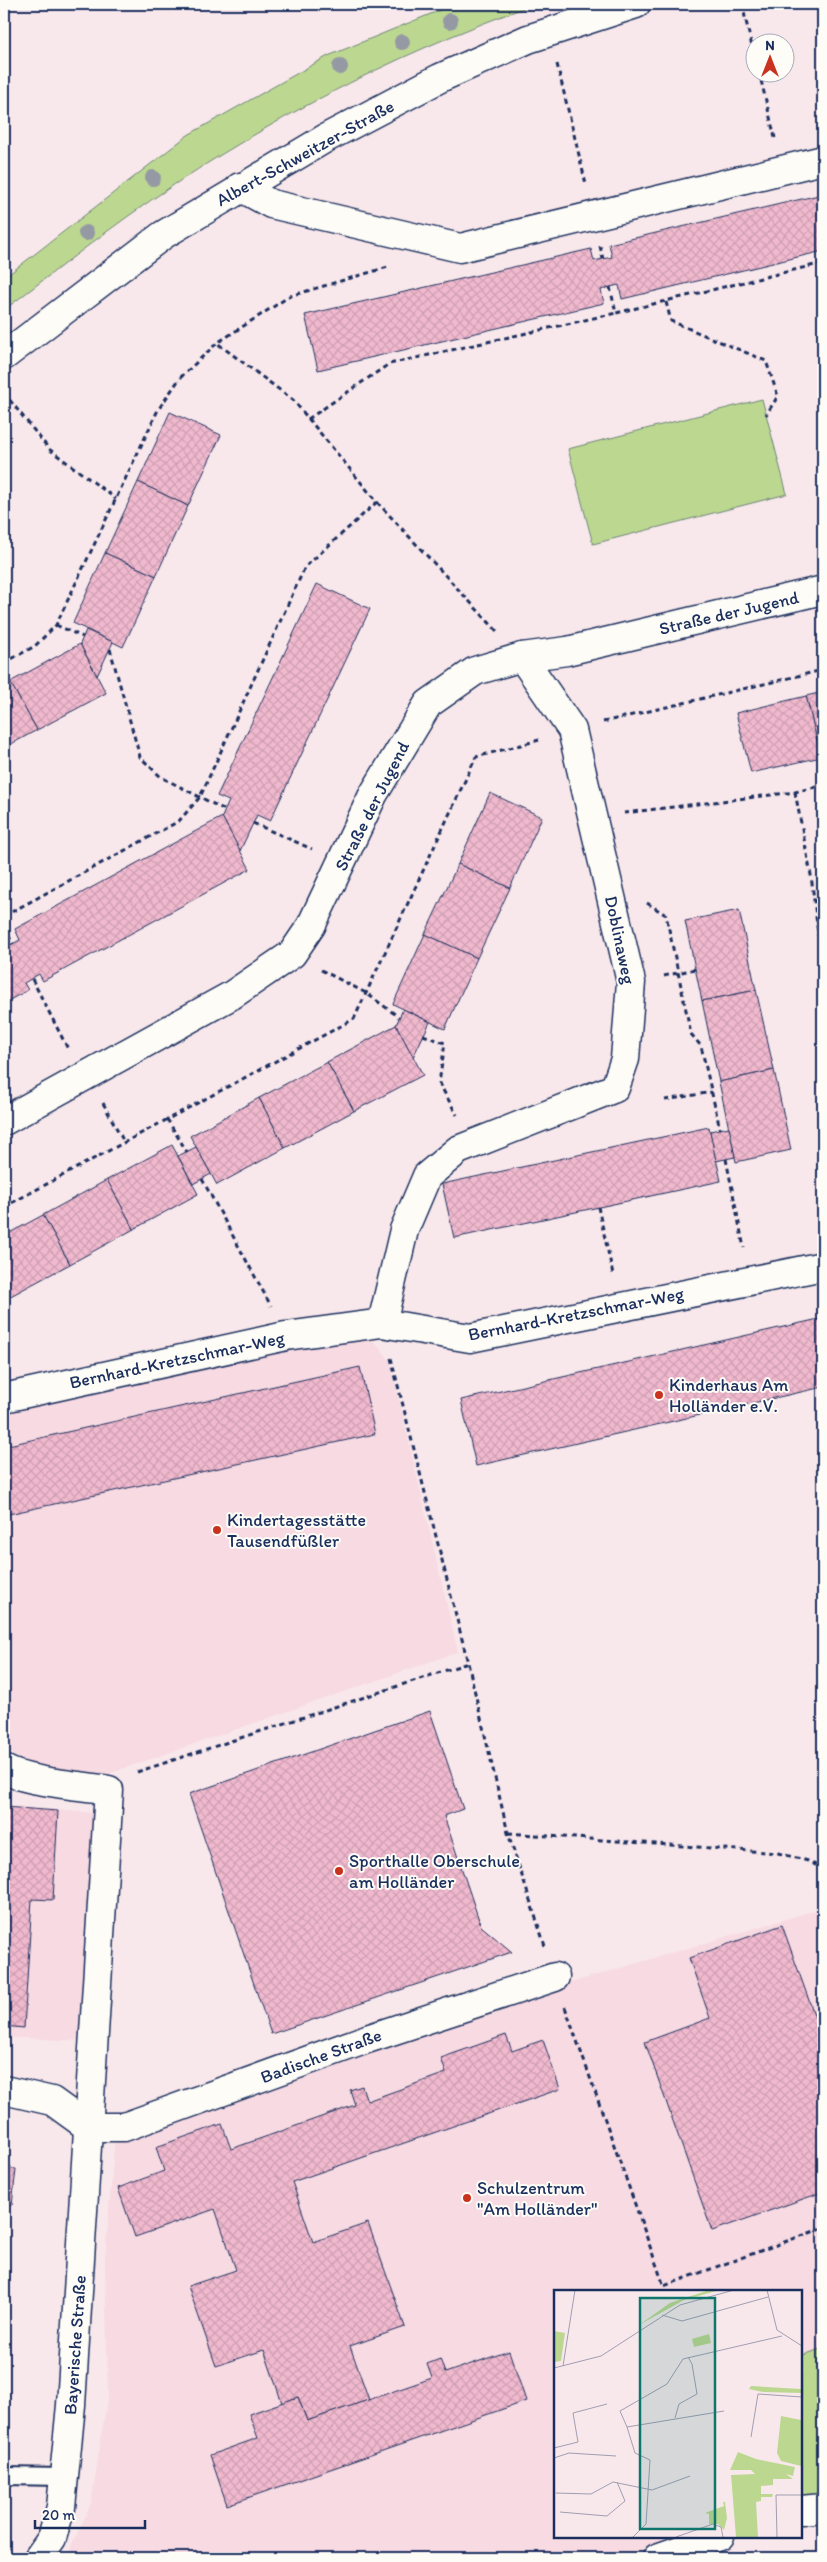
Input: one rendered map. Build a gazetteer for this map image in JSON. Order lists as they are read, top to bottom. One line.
{"streets":{"street":["Albert-Schweitzer-Straße","Straße der Jugend","Doblinaweg","Bernhard-Kretzschmar-Weg","Badische Straße","Bayerische Straße"]},"crossings":[["Straße der Jugend","Doblinaweg"],["Doblinaweg","Bernhard-Kretzschmar-Weg"],["Badische Straße","Bayerische Straße"]],"places":["Kinderhaus Am Holländer e.V.","Kindertagesstätte Tausendfüßler","Sporthalle Oberschule am Holländer","Schulzentrum \"Am Holländer\""],"scale_bar":"20 m","north":"top"}
